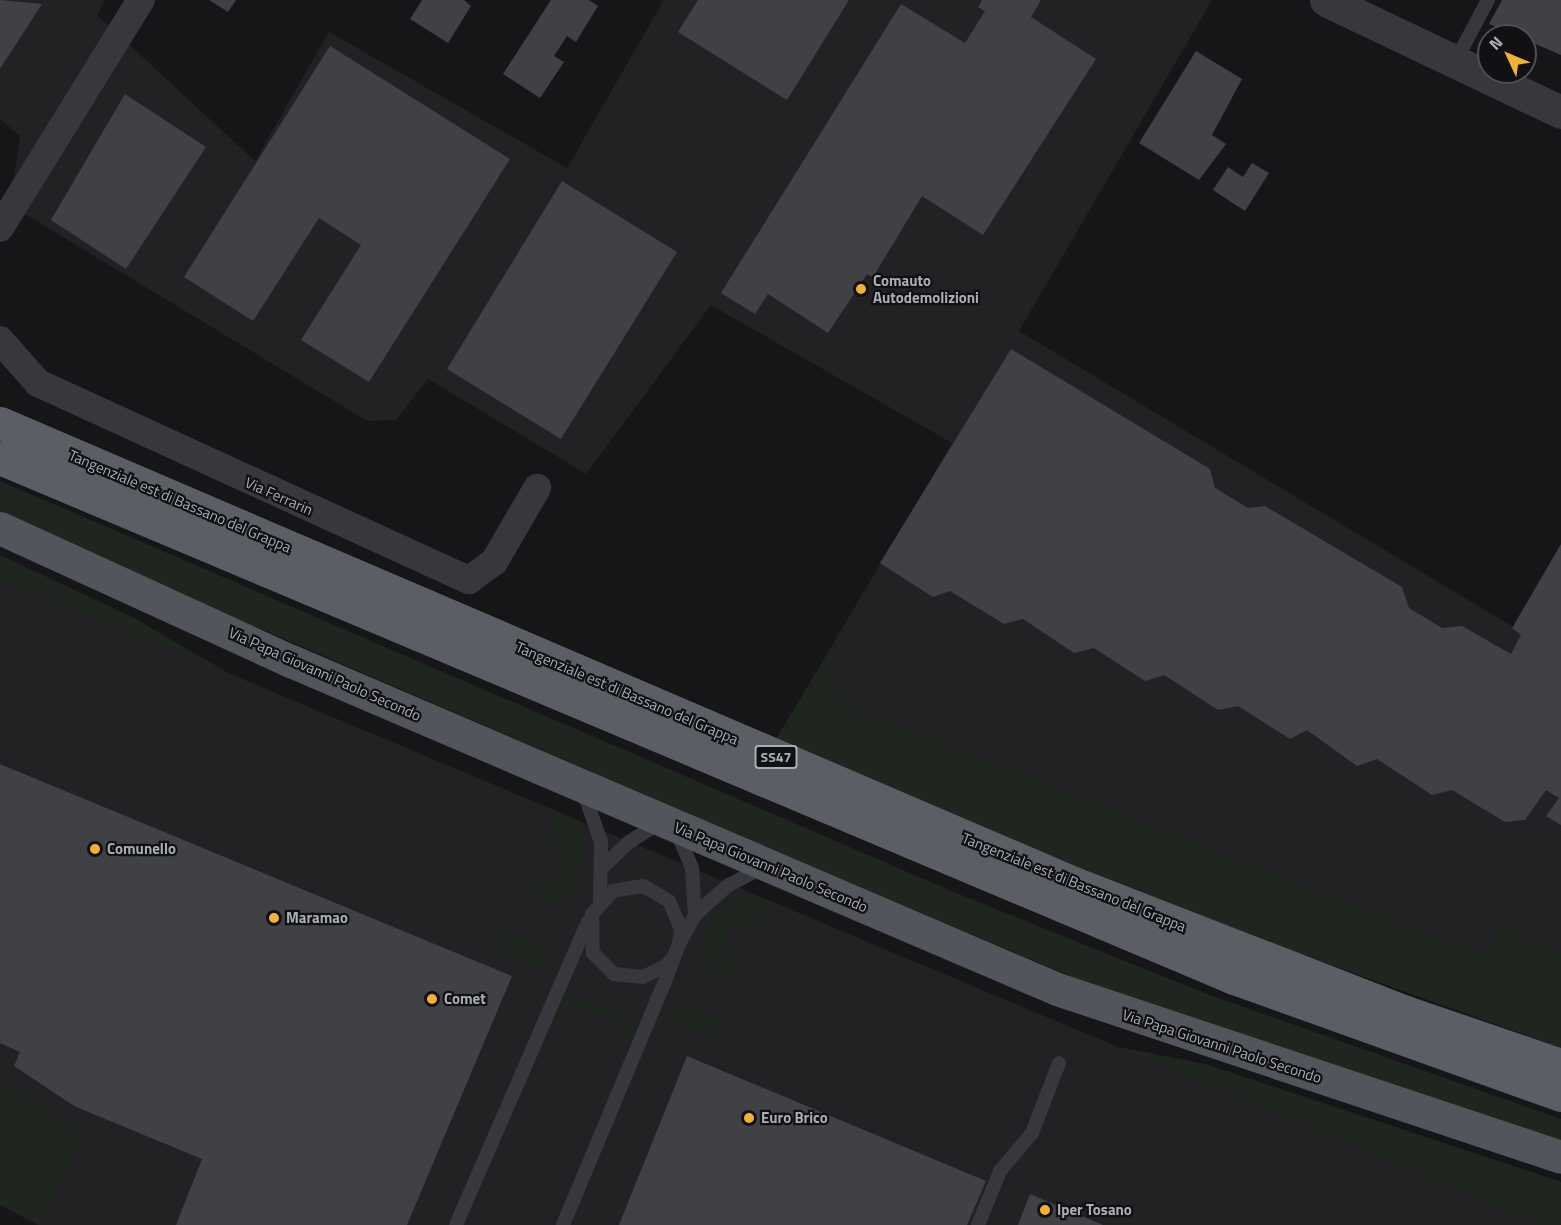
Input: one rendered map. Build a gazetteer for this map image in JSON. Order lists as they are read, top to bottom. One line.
{"streets":{"highway":["Tangenziale est di Bassano del Grappa","SS47"],"main road":["Via Papa Giovanni Paolo Secondo"],"street":["Via Ferrarin"]},"places":["Comauto Autodemolizioni","Comunello","Maramao","Comet","Euro Brico","Iper Tosano"],"north":"top left"}
